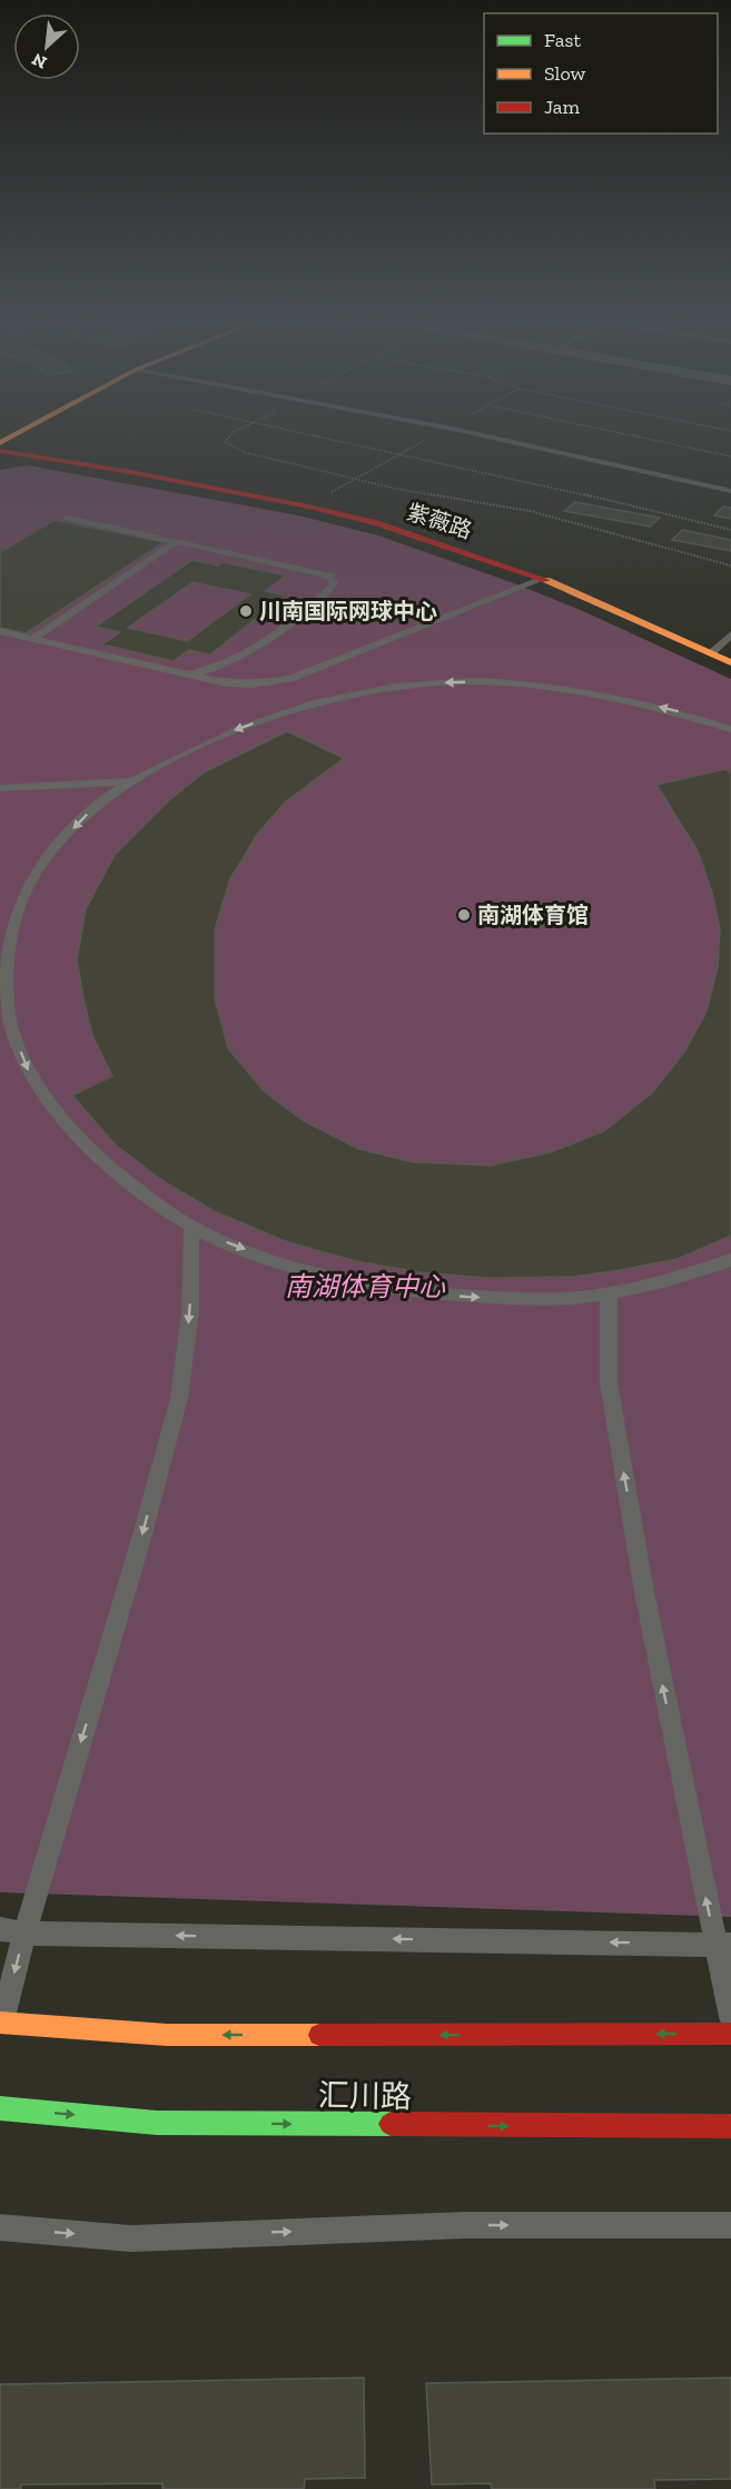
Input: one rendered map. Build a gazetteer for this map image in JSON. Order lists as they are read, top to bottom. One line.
{"streets":{"main road":["紫薇路","汇川路"]},"parks":["南湖体育中心"],"places":["川南国际网球中心","南湖体育馆"],"legend":["Fast","Slow","Jam"],"north":"bottom left"}
